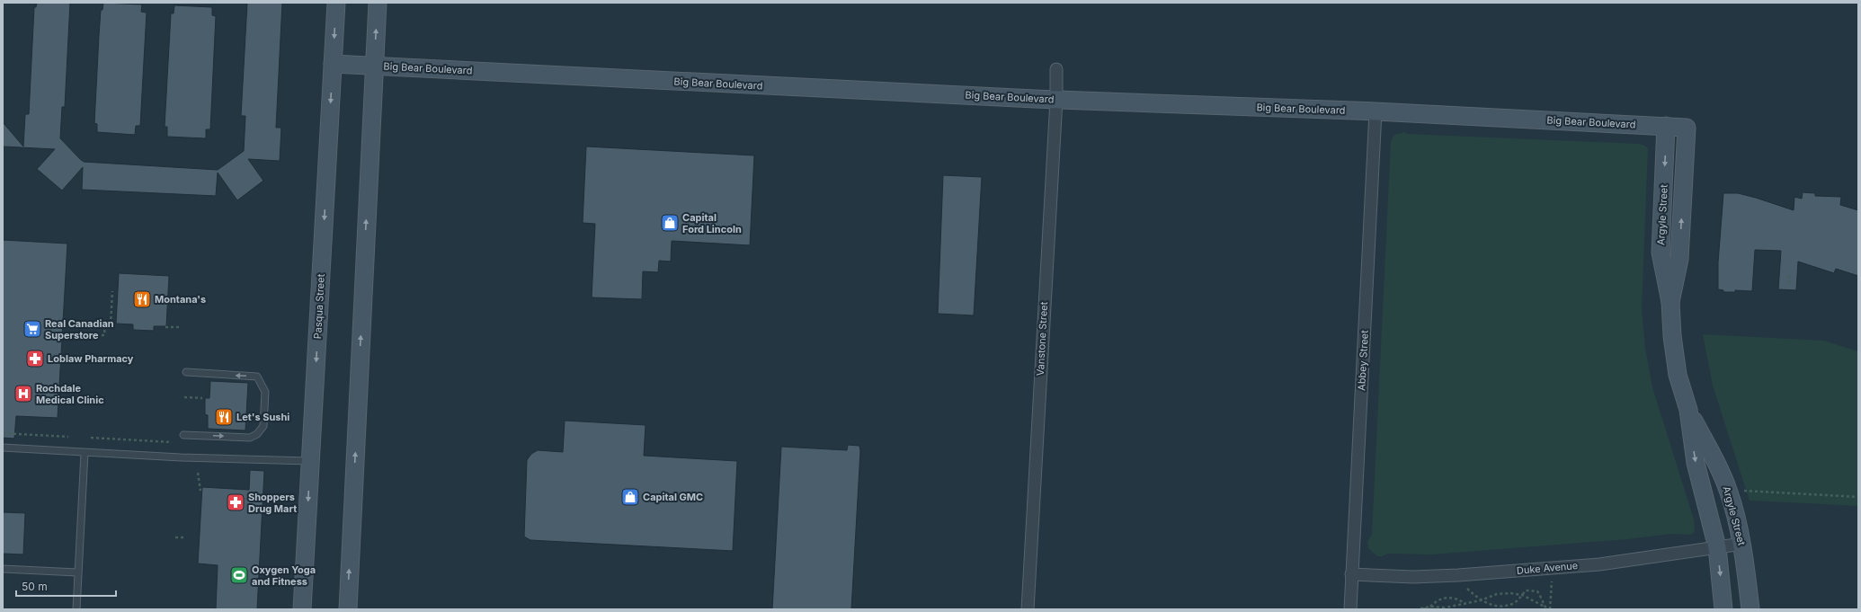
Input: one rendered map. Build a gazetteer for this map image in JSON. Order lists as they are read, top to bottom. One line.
{"streets":{"street":["Big Bear Boulevard","Argyle Street","Pasqua Street","Vanstone Street","Abbey Street","Duke Avenue"]},"crossings":[["Big Bear Boulevard","Argyle Street"],["Big Bear Boulevard","Pasqua Street"],["Big Bear Boulevard","Vanstone Street"],["Big Bear Boulevard","Abbey Street"],["Argyle Street","Duke Avenue"],["Abbey Street","Duke Avenue"]],"places":{"shop":["Capital Ford Lincoln","Capital GMC"],"restaurant":["Montana's","Let's Sushi"],"supermarket":["Real Canadian Superstore"],"pharmacy":["Loblaw Pharmacy","Shoppers Drug Mart"],"hospital":["Rochdale Medical Clinic"],"sports":["Oxygen Yoga and Fitness"]},"scale_bar":"50 m"}
